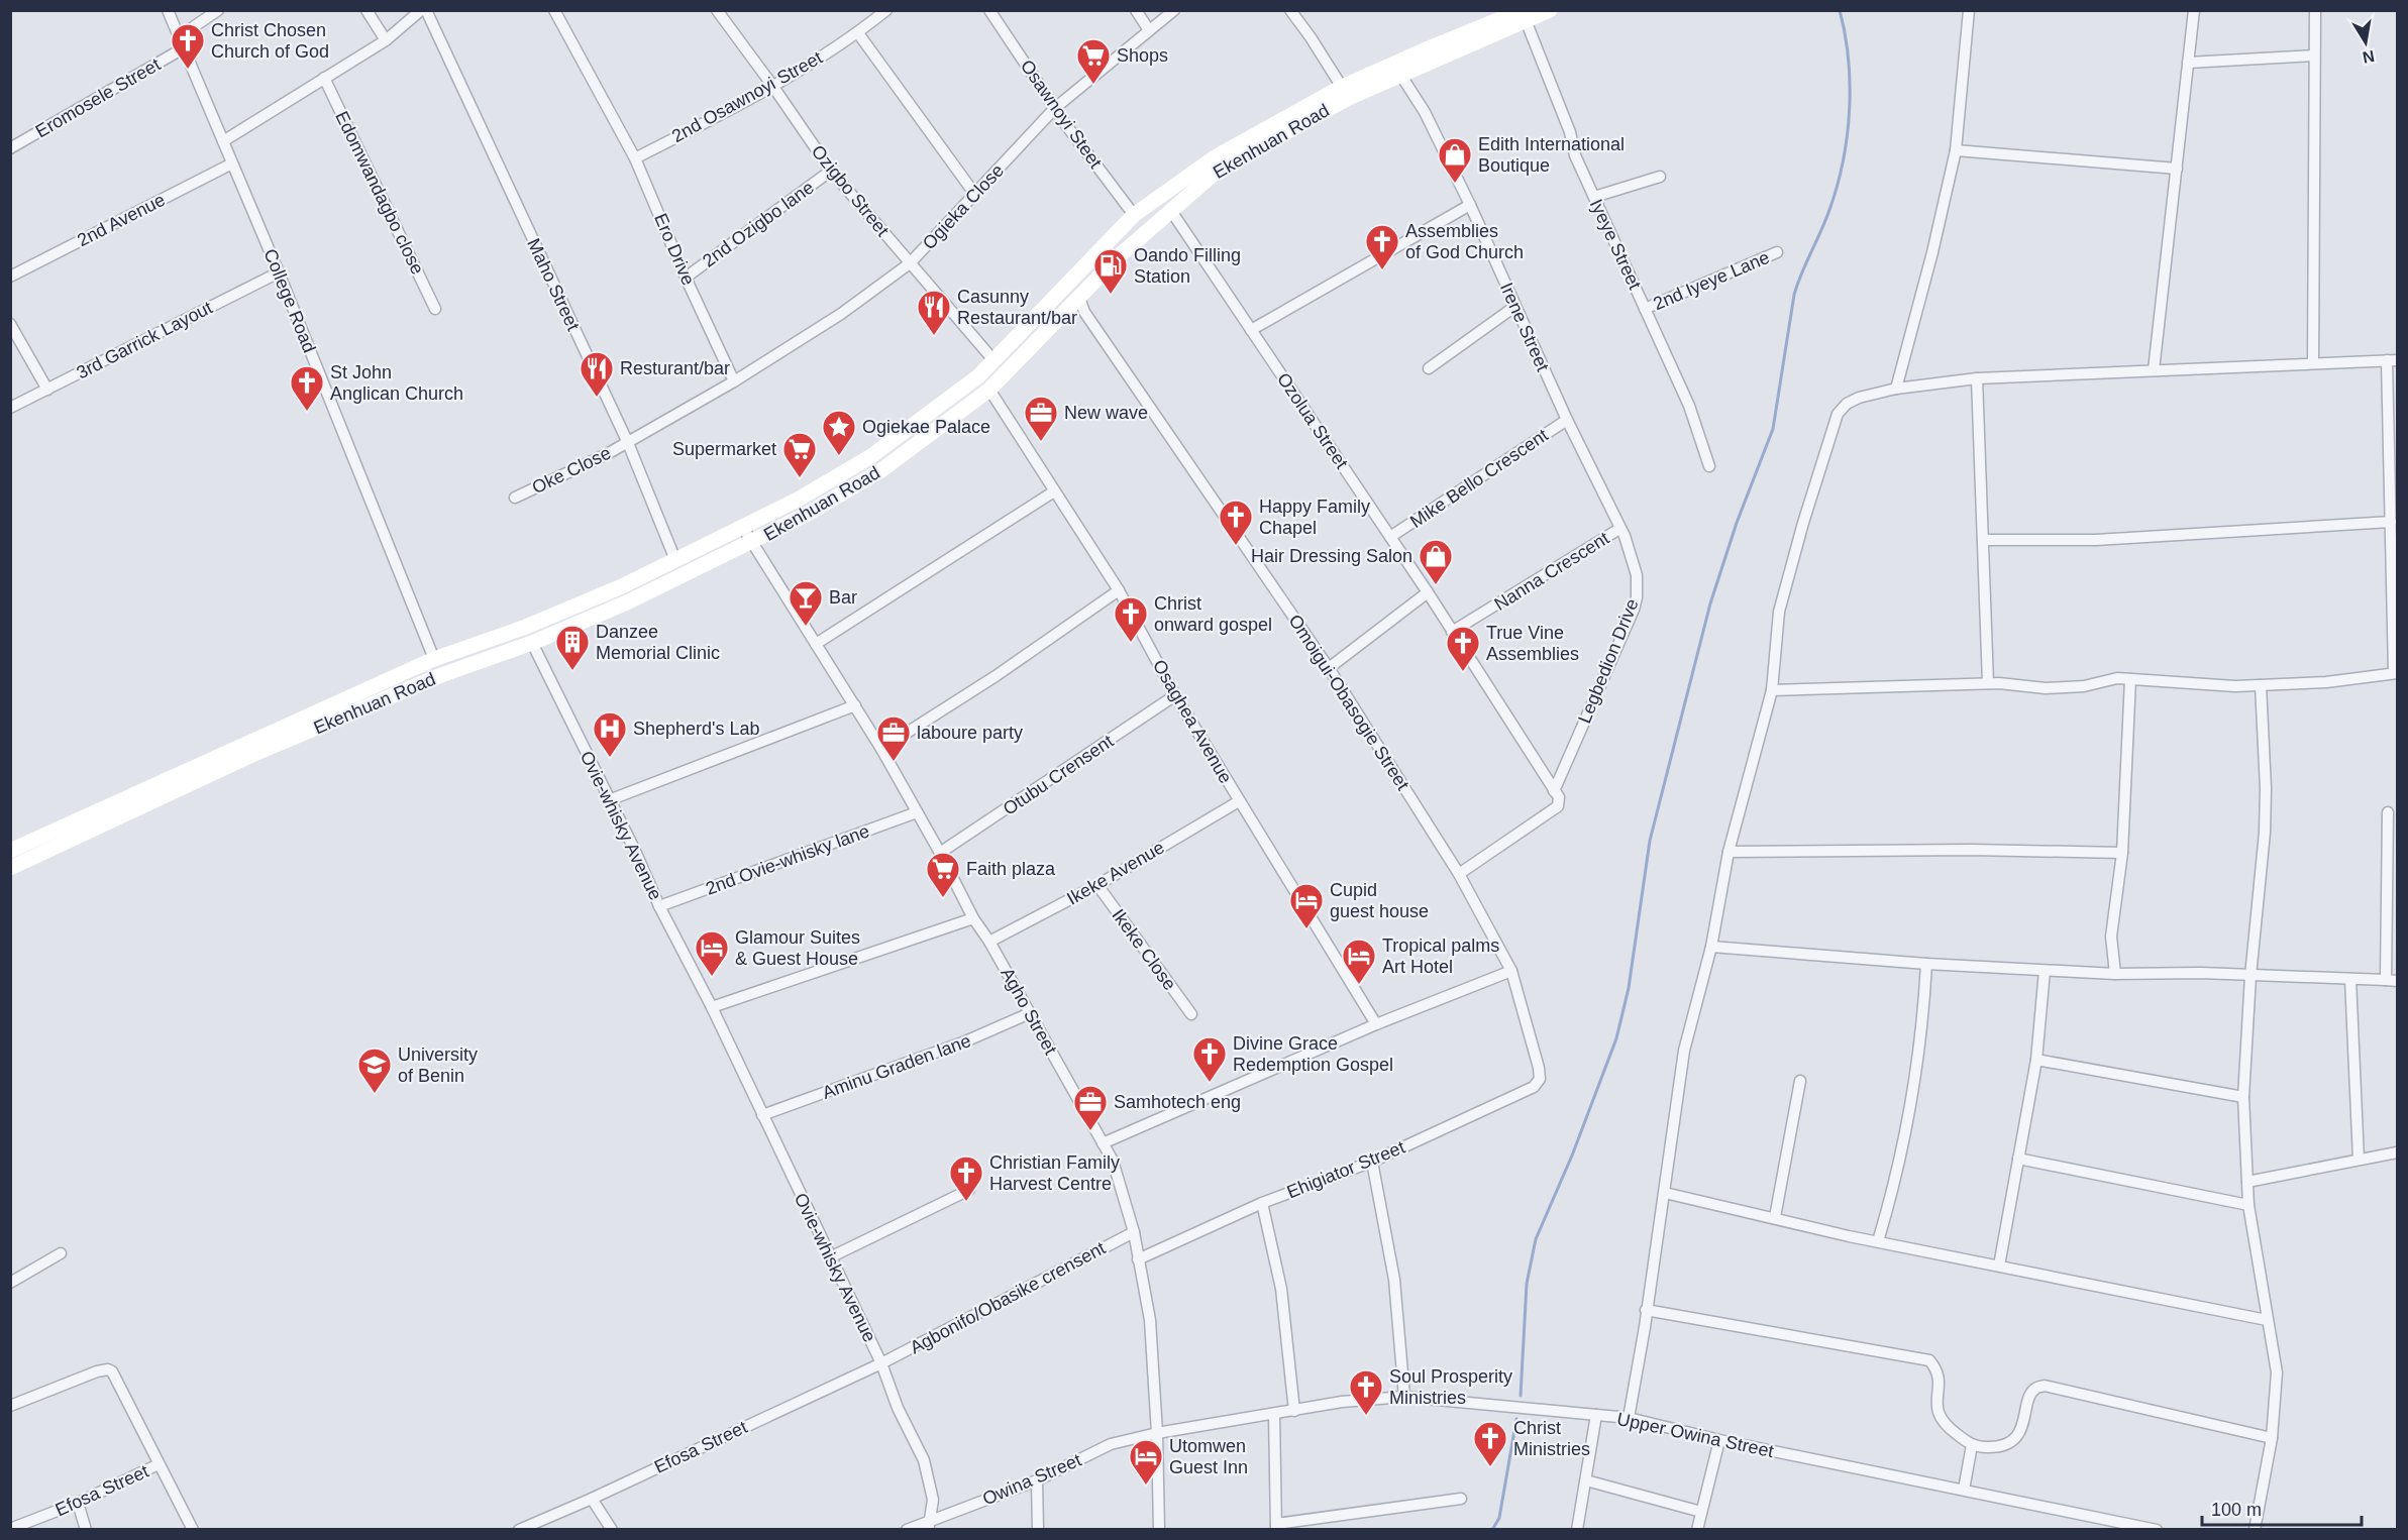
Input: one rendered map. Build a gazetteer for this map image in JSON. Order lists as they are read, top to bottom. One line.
{"streets":{"main road":["Ekenhuan Road"],"street":["2nd Osawnoyi Street","Eromosele Street","Osawnoyi Steet","Ozigbo Street","Edomwandagbo close","Ogieka Close","2nd Avenue","2nd Ozigbo lane","Iyeye Street","Ero Drive","2nd Iyeye Lane","Maho Street","College Road","Irene Street","3rd Garrick Layout","Ozolua Street","Oke Close","Mike Bello Crescent","Nanna Crescent","Legbedion Drive","Omoigui-Obasogie Street","Osaghea Avenue","Otubu Crensent","Ovie-whisky Avenue","2nd Ovie-whisky lane","Ikeke Avenue","Ikeke Close","Agho Street","Aminu Graden lane","Ehigiator Street","Agbonifo/Obasike crensent","Upper Owina Street","Efosa Street","Owina Street"]},"crossings":[["2nd Osawnoyi Street","Ozigbo Street"],["2nd Osawnoyi Street","Ero Drive"],["Eromosele Street","College Road"],["Osawnoyi Steet","Ekenhuan Road"],["Osawnoyi Steet","Ogieka Close"],["Ekenhuan Road","Ozigbo Street"],["Ekenhuan Road","Iyeye Street"],["Ekenhuan Road","Maho Street"],["Ekenhuan Road","College Road"],["Ekenhuan Road","Irene Street"],["Ekenhuan Road","Ozolua Street"],["Ekenhuan Road","Omoigui-Obasogie Street"],["Ekenhuan Road","Osaghea Avenue"],["Ekenhuan Road","Ovie-whisky Avenue"],["Ekenhuan Road","Agho Street"],["Ozigbo Street","Ogieka Close"],["Ozigbo Street","2nd Ozigbo lane"],["Ogieka Close","Ero Drive"],["2nd Avenue","College Road"],["2nd Ozigbo lane","Ero Drive"],["Iyeye Street","2nd Iyeye Lane"],["Maho Street","Oke Close"],["College Road","3rd Garrick Layout"],["Irene Street","Mike Bello Crescent"],["Irene Street","Nanna Crescent"],["Irene Street","Legbedion Drive"],["Ozolua Street","Mike Bello Crescent"],["Ozolua Street","Nanna Crescent"],["Ozolua Street","Legbedion Drive"],["Nanna Crescent","Legbedion Drive"],["Omoigui-Obasogie Street","Ehigiator Street"],["Osaghea Avenue","Otubu Crensent"],["Osaghea Avenue","Ikeke Avenue"],["Otubu Crensent","Agho Street"],["Ovie-whisky Avenue","2nd Ovie-whisky lane"],["Ovie-whisky Avenue","Aminu Graden lane"],["Ovie-whisky Avenue","Agbonifo/Obasike crensent"],["Ovie-whisky Avenue","Efosa Street"],["Ovie-whisky Avenue","Owina Street"],["2nd Ovie-whisky lane","Agho Street"],["Ikeke Avenue","Ikeke Close"],["Ikeke Avenue","Agho Street"],["Agho Street","Aminu Graden lane"],["Agho Street","Ehigiator Street"],["Agho Street","Agbonifo/Obasike crensent"],["Agho Street","Upper Owina Street"],["Agho Street","Owina Street"],["Agbonifo/Obasike crensent","Efosa Street"],["Upper Owina Street","Owina Street"]],"places":{"church":["Christ Chosen Church of God","Assemblies of God Church","St John Anglican Church","Happy Family Chapel","Christ onward gospel","True Vine Assemblies","Divine Grace Redemption Gospel","Christian Family Harvest Centre","Soul Prosperity Ministries","Christ Ministries"],"supermarket":["Shops","Supermarket","Faith plaza"],"shop":["Edith International Boutique","Hair Dressing Salon"],"fuel station":["Oando Filling Station"],"restaurant":["Casunny Restaurant/bar","Resturant/bar"],"office":["New wave","laboure party","Samhotech eng"],"place":["Ogiekae Palace"],"bar":["Bar"],"building":["Danzee Memorial Clinic"],"hospital":["Shepherd's Lab"],"hotel":["Cupid guest house","Glamour Suites & Guest House","Tropical palms Art Hotel","Utomwen Guest Inn"],"school or university":["University of Benin"]},"scale_bar":"100 m","north":"bottom"}
